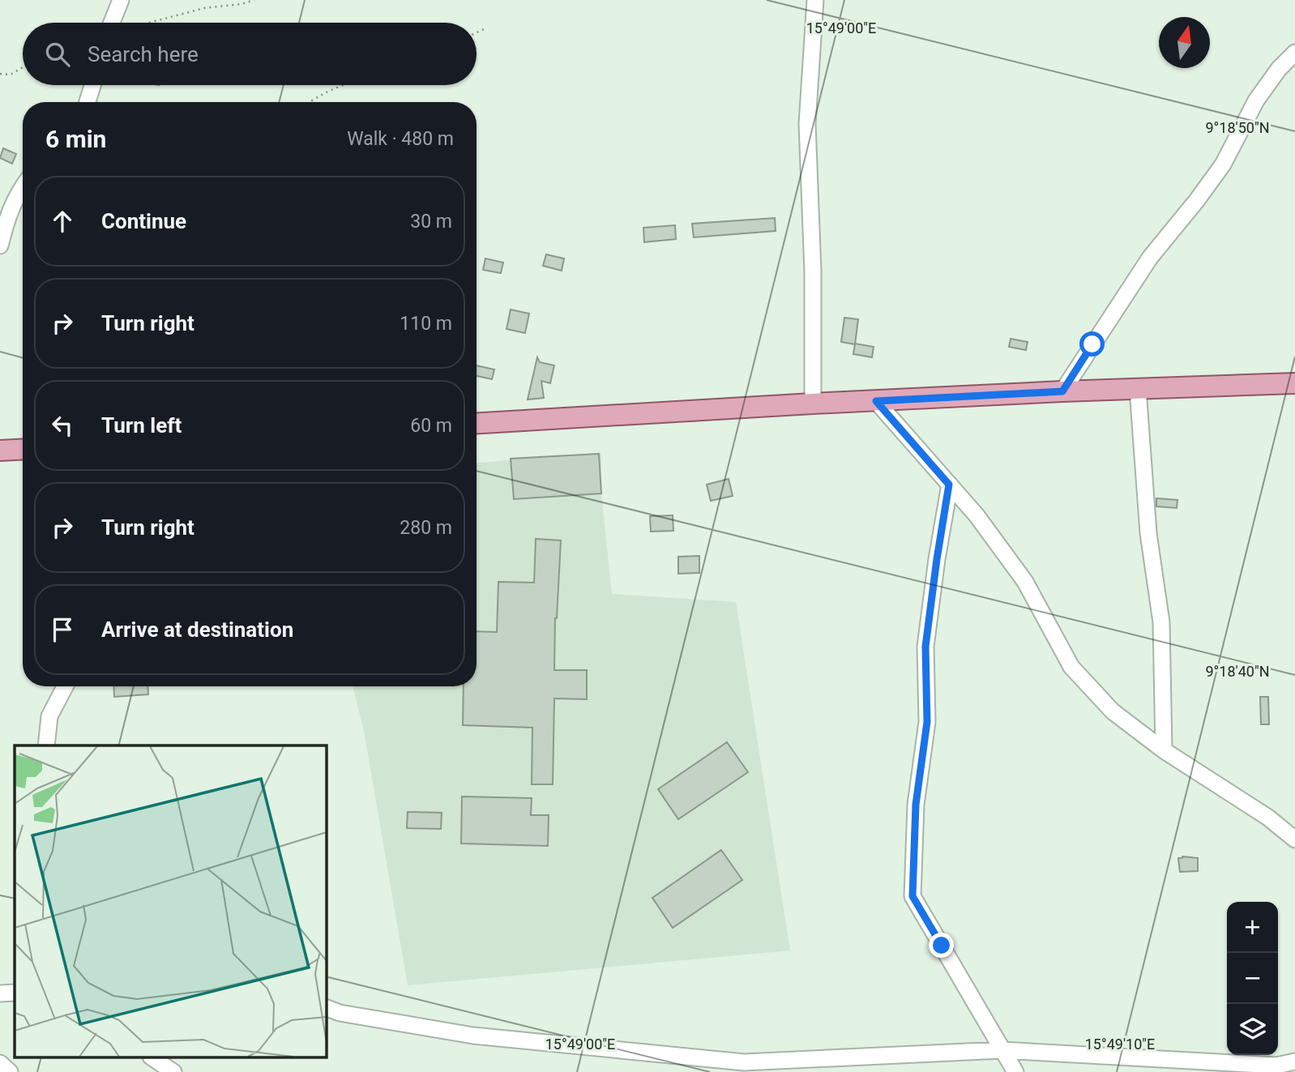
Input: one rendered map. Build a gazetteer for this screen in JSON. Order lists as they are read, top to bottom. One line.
{"north":"top","page":{"search":"Search here","heading":["6 min","Walk · 480 m"],"list":[["Continue","30 m"],["Turn right","110 m"],["Turn left","60 m"],["Turn right","280 m"],"Arrive at destination"],"map_buttons":["+","−"]},"coordinates":["15°49'00\"E","9°18'50\"N","9°18'40\"N","15°49'10\"E"]}
